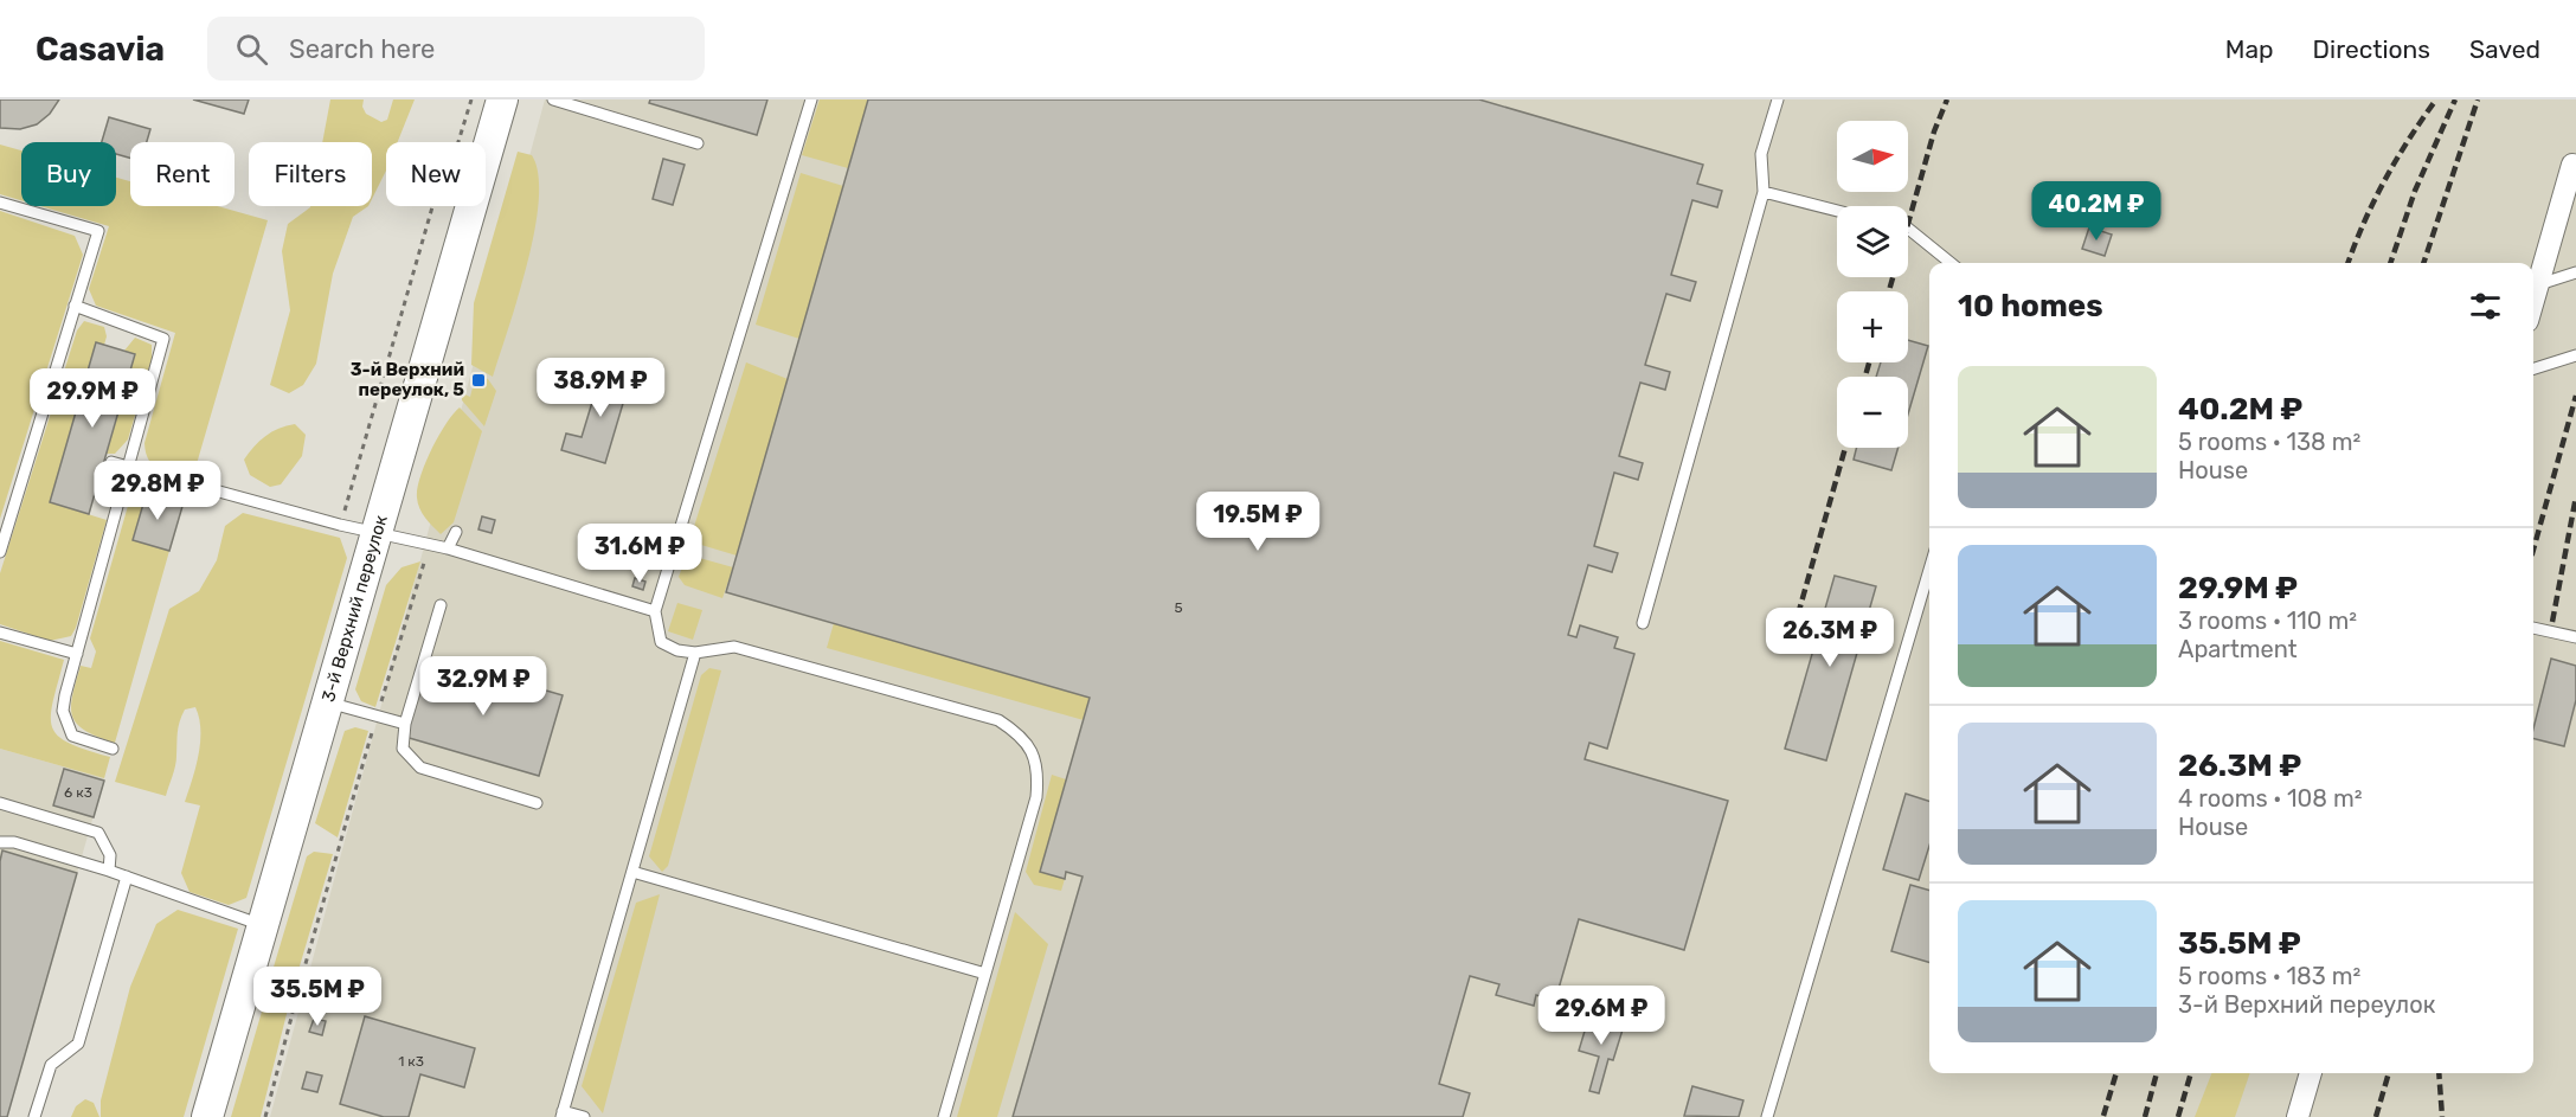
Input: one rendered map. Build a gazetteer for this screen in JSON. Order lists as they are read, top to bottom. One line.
{"streets":{"street":["3-й Верхний переулок"]},"places":{"transit":["3-й Верхний переулок, 5"]},"house_numbers":["5","6 к3","1 к3"],"north":"right","page":{"header":"Casavia","search":"Search here","nav":["Map","Directions","Saved"],"map_buttons":["+","−"],"chip":["Buy","Rent","Filters","New"],"price":["40.2M ₽","38.9M ₽","29.9M ₽","29.8M ₽","19.5M ₽","31.6M ₽","26.3M ₽","32.9M ₽","35.5M ₽","29.6M ₽"],"heading":"10 homes","list":[{"name":"40.2M ₽","note":"5 rooms · 138 m² · House"},{"name":"29.9M ₽","note":"3 rooms · 110 m² · Apartment"},{"name":"26.3M ₽","note":"4 rooms · 108 m² · House"},{"name":"35.5M ₽","note":"5 rooms · 183 m² · 3-й Верхний переулок"}]}}
